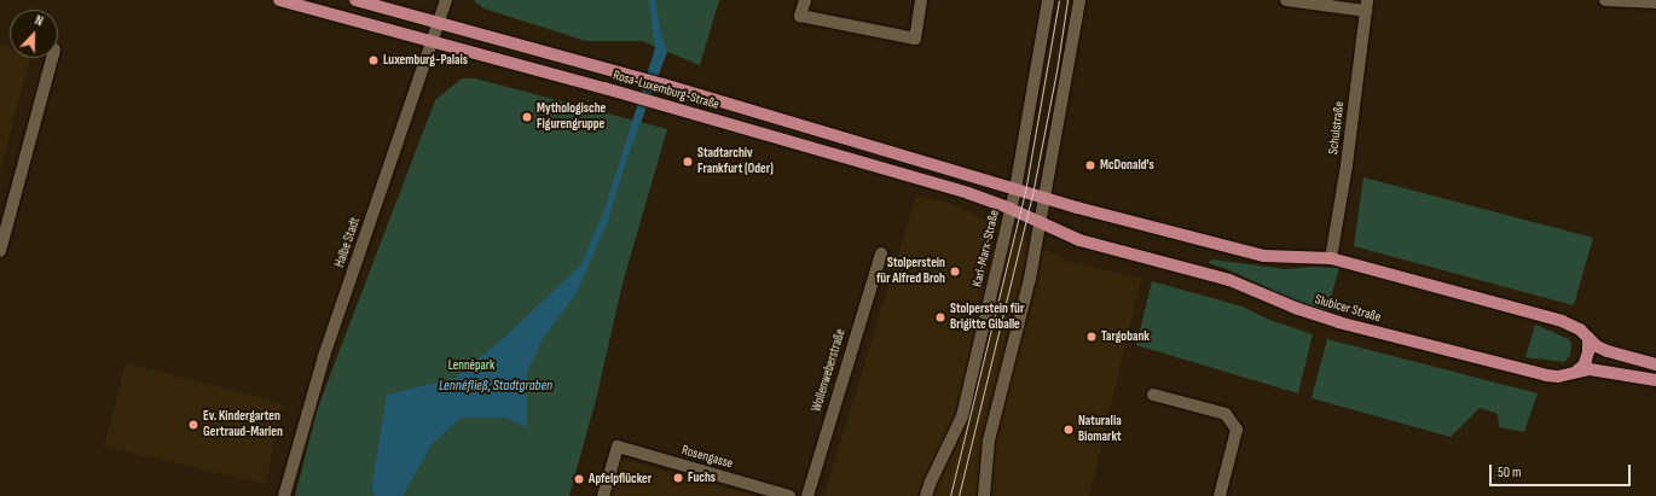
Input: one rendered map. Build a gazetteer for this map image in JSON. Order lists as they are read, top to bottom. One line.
{"streets":{"main road":["Rosa-Luxemburg-Straße","Slubicer Straße"],"street":["Schulstraße","Halbe Stadt","Karl-Marx-Straße","Wollenweberstraße","Rosengasse"]},"crossings":[["Rosa-Luxemburg-Straße","Halbe Stadt"],["Rosa-Luxemburg-Straße","Karl-Marx-Straße"],["Rosa-Luxemburg-Straße","Slubicer Straße"]],"water":["Lennéfließ, Stadtgraben"],"parks":["Lennépark"],"places":["Luxemburg-Palais","Mythologische Figurengruppe","Stadtarchiv Frankfurt (Oder)","McDonald's","Stolperstein für Alfred Broh","Stolperstein für Brigitte Giballe","Targobank","Ev. Kindergarten Gertraud-Marien","Naturalia Biomarkt","Fuchs","Apfelpflücker"],"scale_bar":"50 m","north":"top"}
